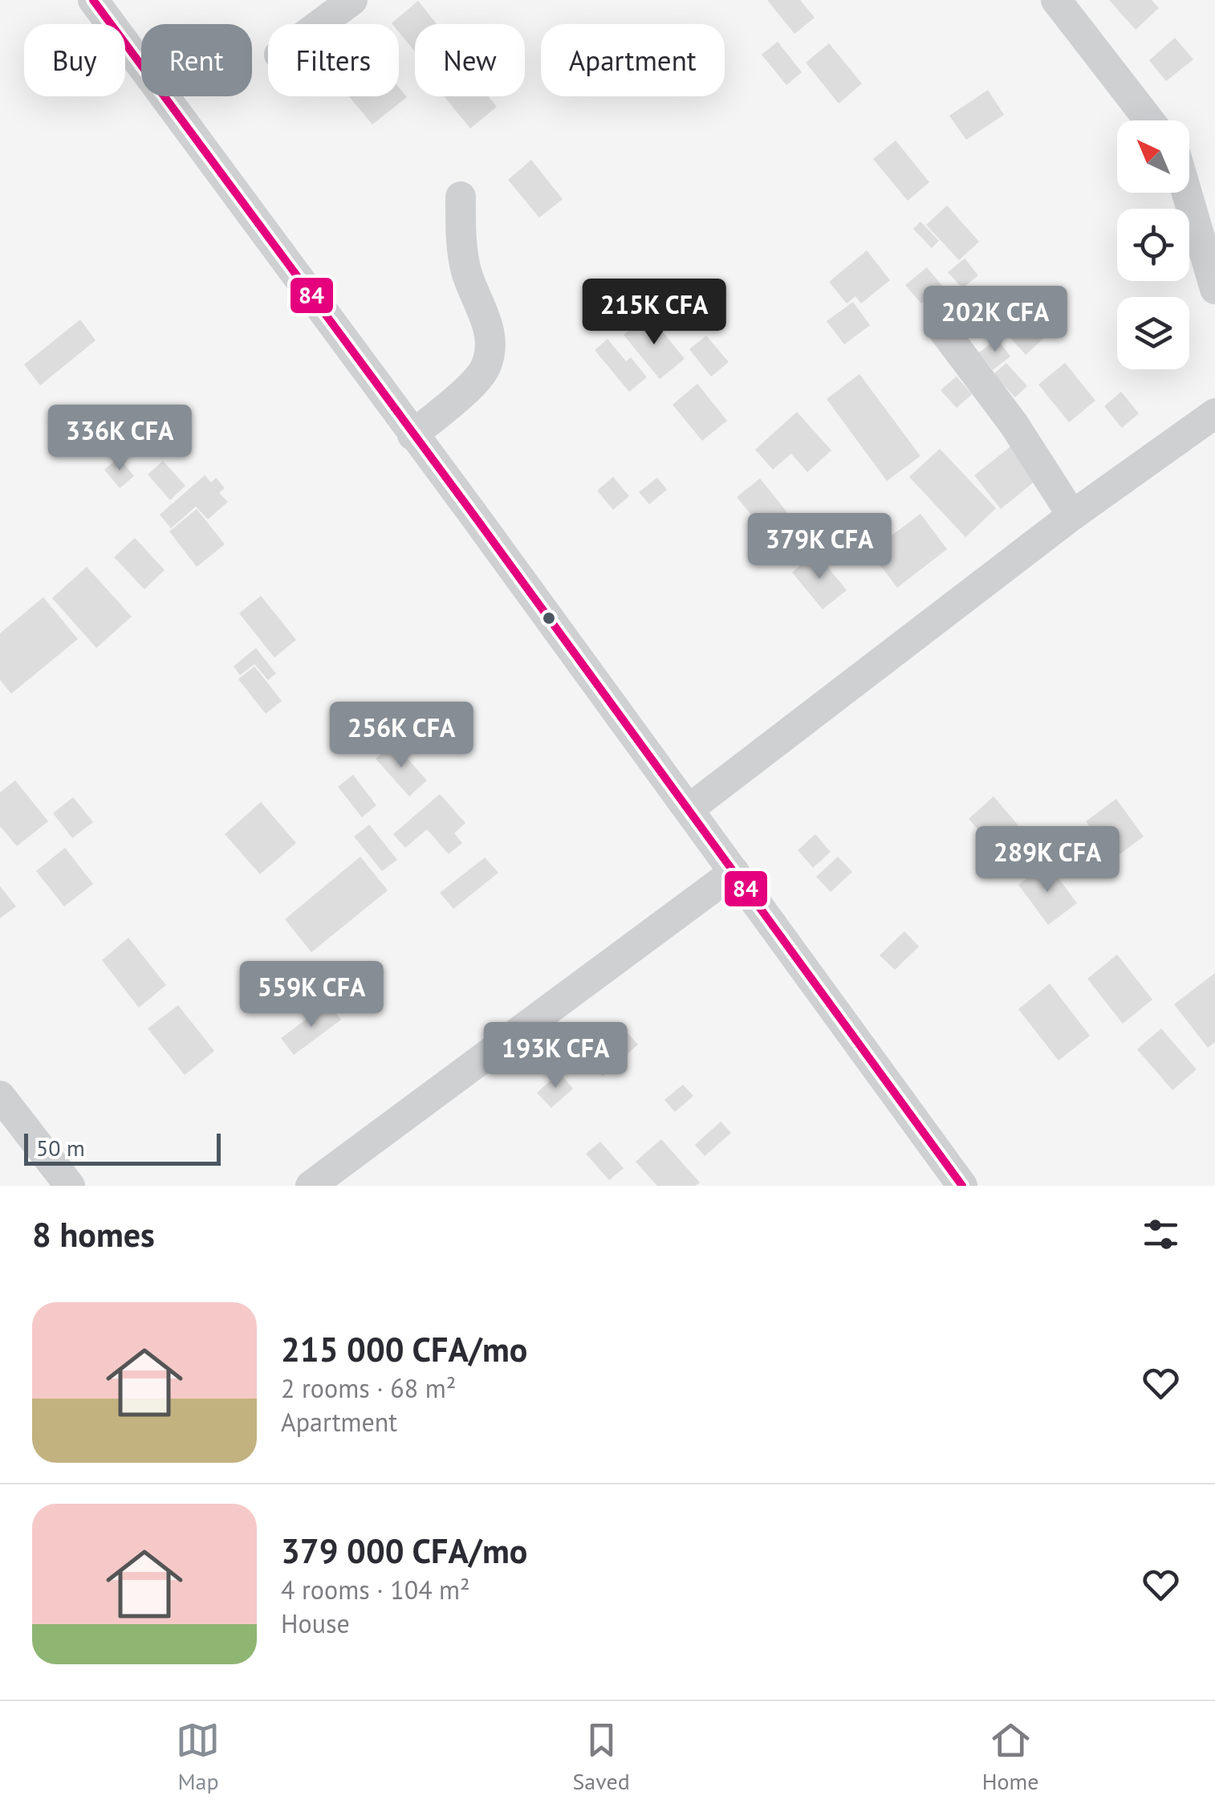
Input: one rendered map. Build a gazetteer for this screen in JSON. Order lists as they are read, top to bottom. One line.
{"lines":["transit line 84"],"scale_bar":"50 m","north":"top left","page":{"chip":["Buy","Rent","Filters","New","Apartment"],"price":["215K CFA","202K CFA","336K CFA","379K CFA","256K CFA","289K CFA","559K CFA","193K CFA"],"scale":"50 m","heading":"8 homes","list":[{"name":"215 000 CFA/mo","note":"2 rooms · 68 m² · Apartment"},{"name":"379 000 CFA/mo","note":"4 rooms · 104 m² · House"}],"tabs":["Map","Saved","Home"]}}
